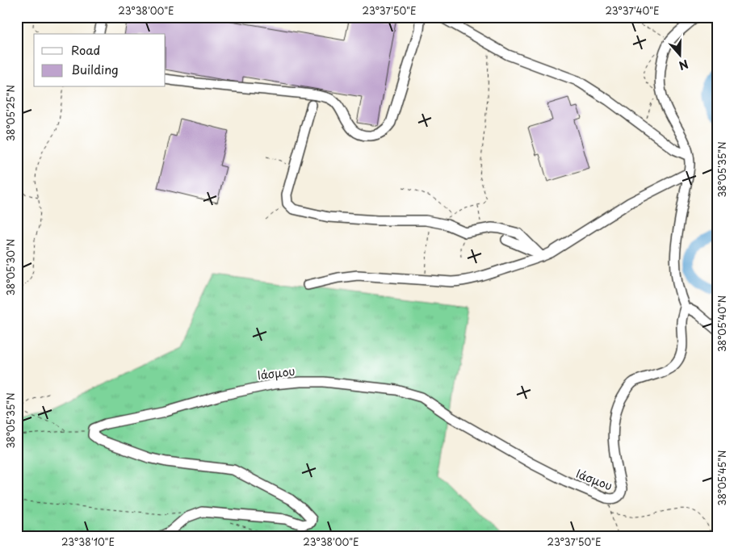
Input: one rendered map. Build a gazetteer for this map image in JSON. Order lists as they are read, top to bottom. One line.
{"streets":{"street":["Ιάσμου"]},"legend":["Road","Building"],"north":"bottom","coordinates":["23°38'00\"E","23°37'50\"E","23°37'40\"E","38°05'25\"N","38°05'35\"N","38°05'30\"N","38°05'40\"N","38°05'45\"N","23°38'10\"E"]}
